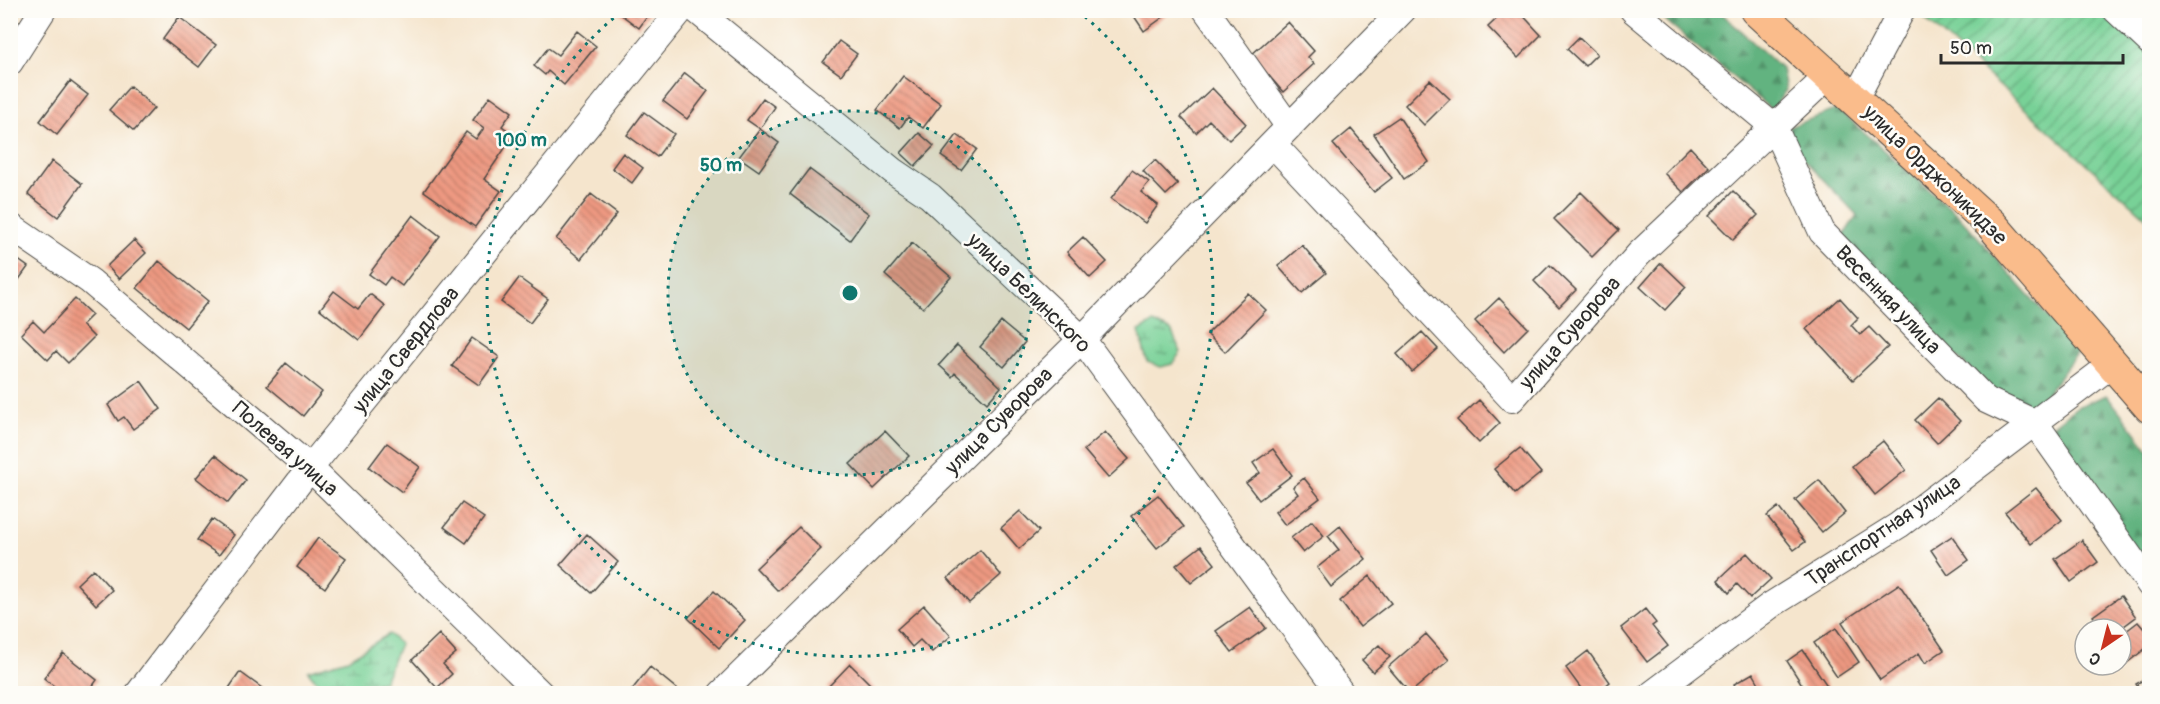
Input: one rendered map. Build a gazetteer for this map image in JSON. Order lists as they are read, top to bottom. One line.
{"streets":{"main road":["улица Орджоникидзе"],"street":["улица Белинского","Весенняя улица","улица Суворова","улица Свердлова","Полевая улица","Транспортная улица"]},"crossings":[["улица Орджоникидзе","улица Суворова"],["улица Орджоникидзе","Транспортная улица"],["улица Белинского","улица Суворова"],["Весенняя улица","улица Суворова"],["Весенняя улица","Транспортная улица"],["улица Свердлова","Полевая улица"]],"scale_bar":"50 m","north":"bottom left","rings":["100 m","50 m"]}
